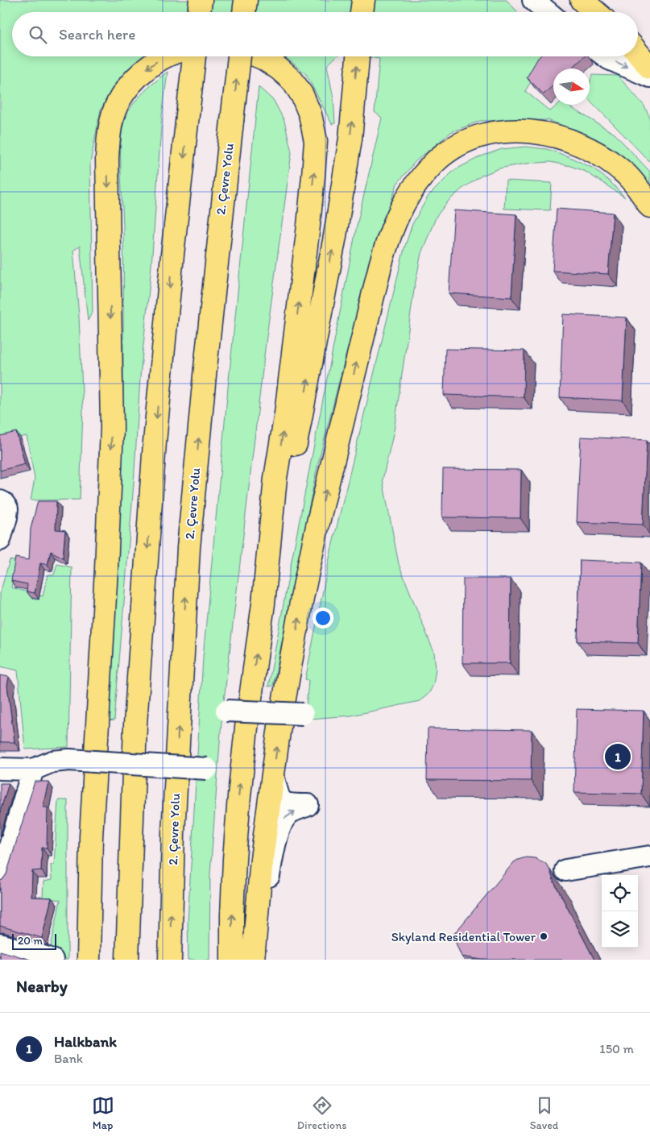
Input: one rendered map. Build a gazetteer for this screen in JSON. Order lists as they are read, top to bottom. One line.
{"streets":{"main road":["2. Çevre Yolu"]},"places":["Skyland Residential Tower"],"scale_bar":"20 m","north":"right","page":{"search":"Search here","pins":"1","scale":"20 m","heading":"Nearby","list":[{"mark":"1","name":"Halkbank","note":"Bank","value":"150 m"}],"nav":["Map","Directions","Saved"]}}
